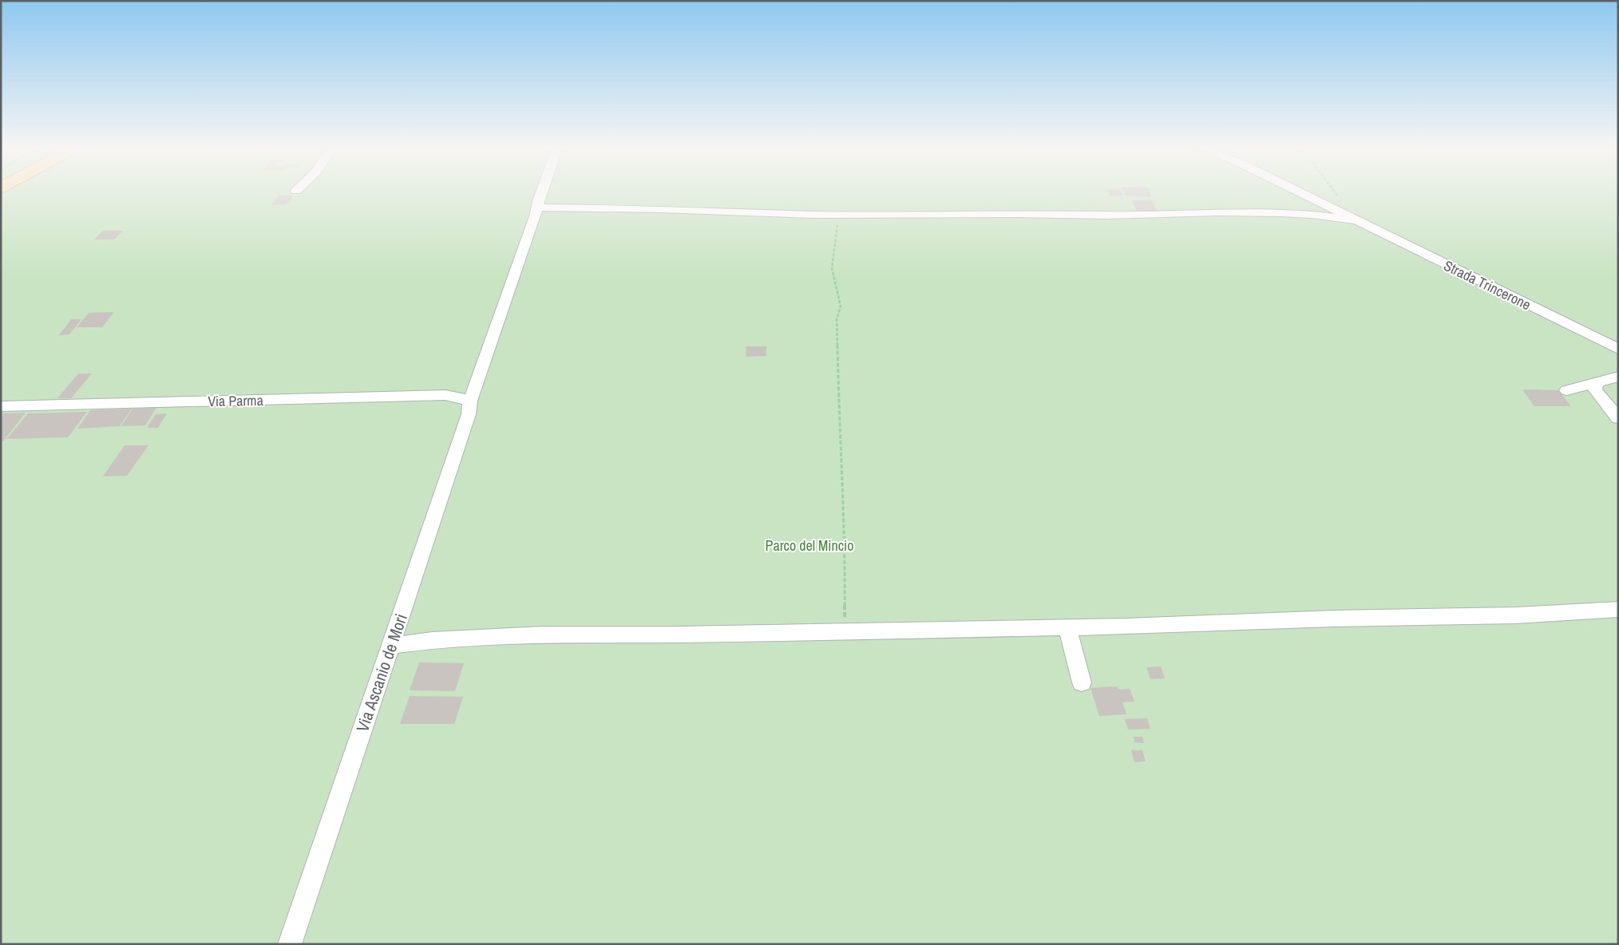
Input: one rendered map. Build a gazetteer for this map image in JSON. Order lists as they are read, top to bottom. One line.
{"streets":{"street":["Strada Trincerone","Via Parma","Via Ascanio de Mori"]},"crossings":[["Via Parma","Via Ascanio de Mori"]],"parks":["Parco del Mincio"]}
